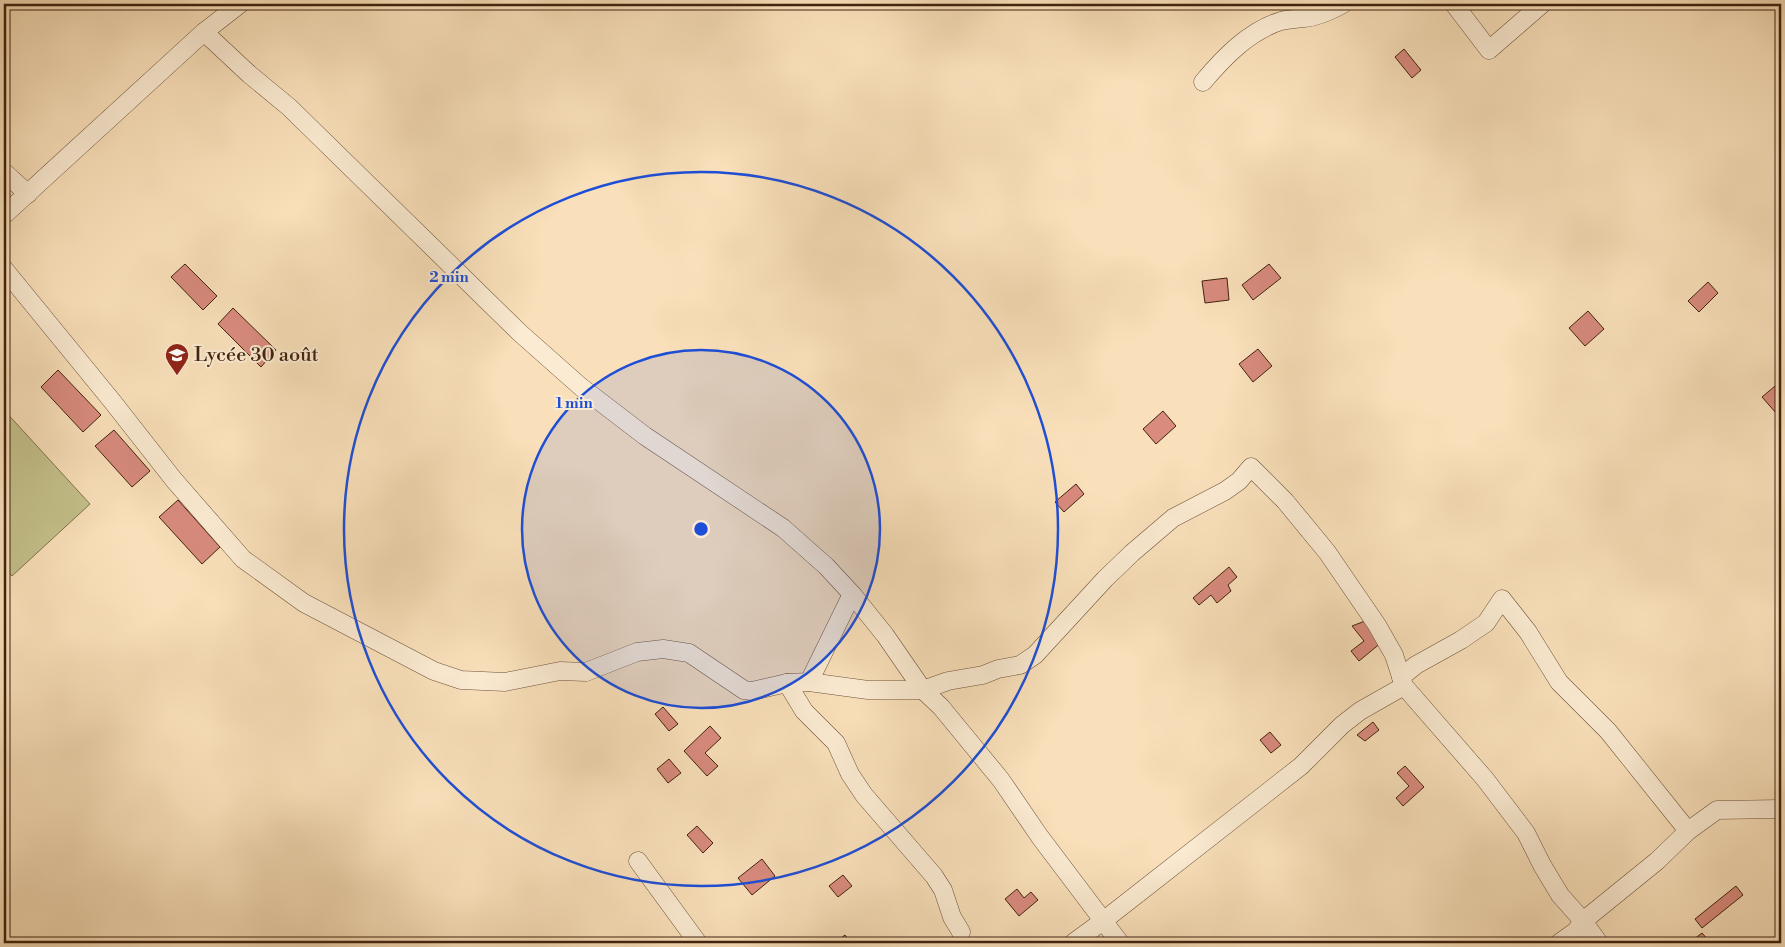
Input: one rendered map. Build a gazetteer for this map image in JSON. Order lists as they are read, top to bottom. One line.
{"places":{"school or university":["Lycée 30 août"]},"rings":["2 min","1 min"]}
